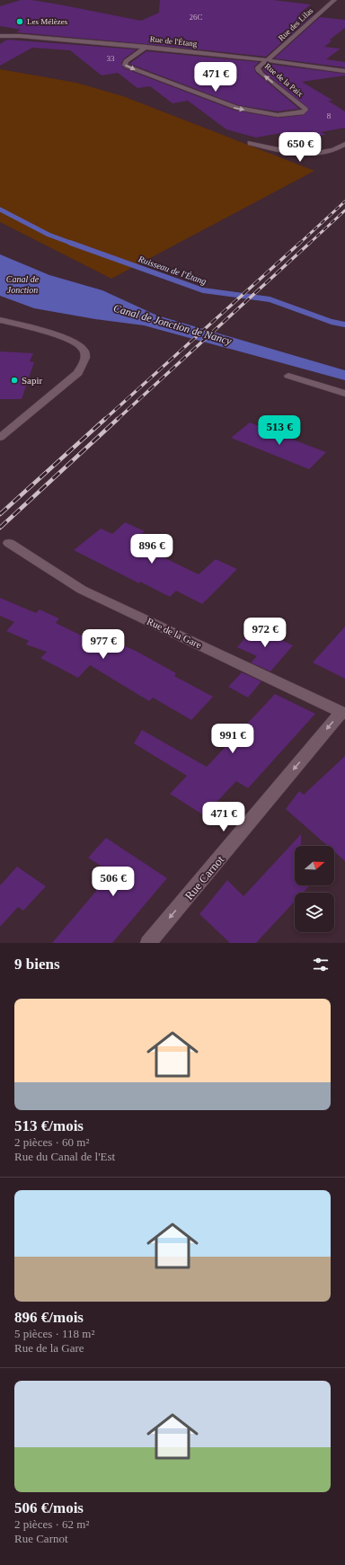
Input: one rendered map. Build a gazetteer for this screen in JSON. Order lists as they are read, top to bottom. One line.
{"streets":{"street":["Rue des Lilas","Rue de l'Étang","Rue de la Paix","Rue de la Gare","Rue Carnot"]},"crossings":[["Rue des Lilas","Rue de l'Étang"],["Rue des Lilas","Rue de la Paix"],["Rue de l'Étang","Rue de la Paix"],["Rue de la Gare","Rue Carnot"]],"one_way":["Rue Carnot"],"water":["Ruisseau de l'Étang","Canal de Jonction","Canal de Jonction de Nancy"],"places":["Les Mélèzes","Sapir"],"house_numbers":["26C","33","8"],"north":"right","page":{"price":["471 €","650 €","513 €","896 €","972 €","977 €","991 €","471 €","506 €"],"heading":"9 biens","list":[{"name":"513 €/mois","note":"2 pièces · 60 m² · Rue du Canal de l'Est"},{"name":"896 €/mois","note":"5 pièces · 118 m² · Rue de la Gare"},{"name":"506 €/mois","note":"2 pièces · 62 m² · Rue Carnot"}]}}
